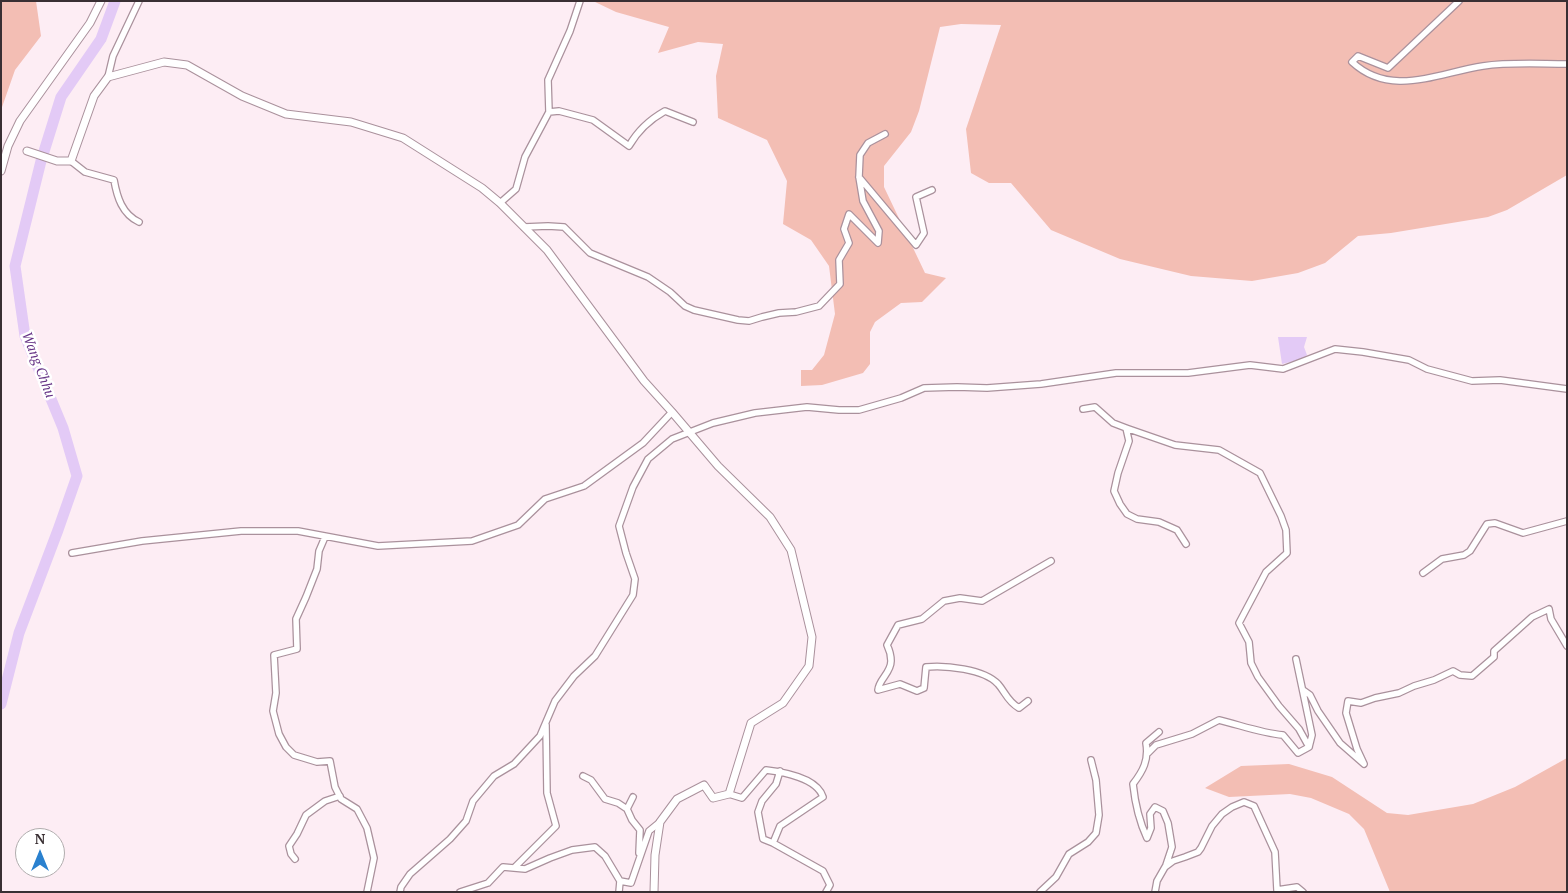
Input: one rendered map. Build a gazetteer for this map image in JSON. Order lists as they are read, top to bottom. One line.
{"water":["Wang Chhu"],"north":"top"}
